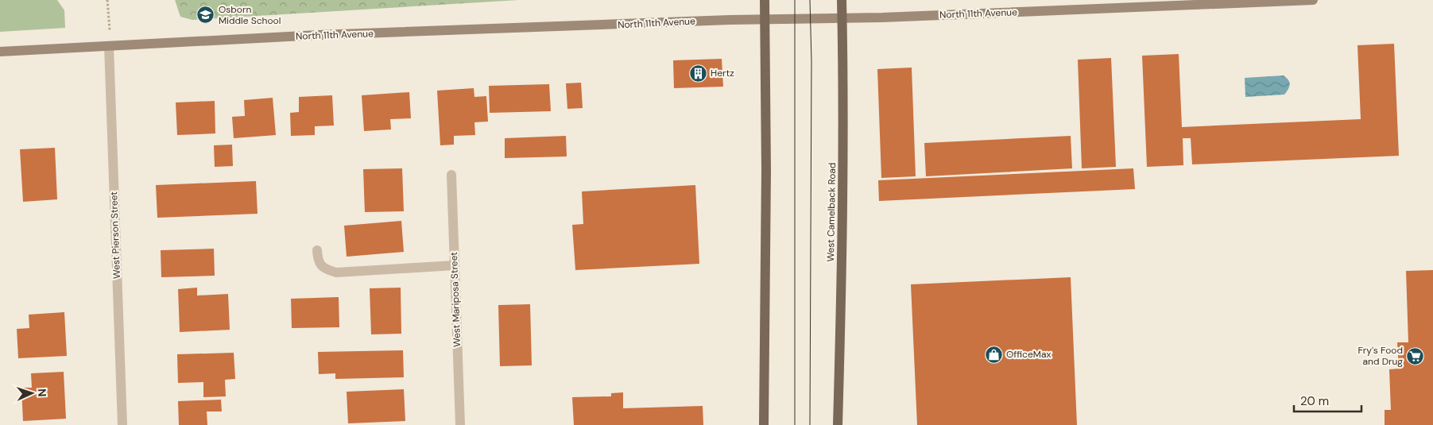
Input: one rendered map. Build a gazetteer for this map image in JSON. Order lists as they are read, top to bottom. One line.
{"streets":{"main road":["West Camelback Road"],"street":["North 11th Avenue","West Pierson Street","West Mariposa Street"]},"crossings":[["North 11th Avenue","West Camelback Road"],["North 11th Avenue","West Pierson Street"]],"places":{"school or university":["Osborn Middle School"],"building":["Hertz"],"shop":["OfficeMax"],"supermarket":["Fry's Food and Drug"]},"scale_bar":"20 m","north":"right"}
